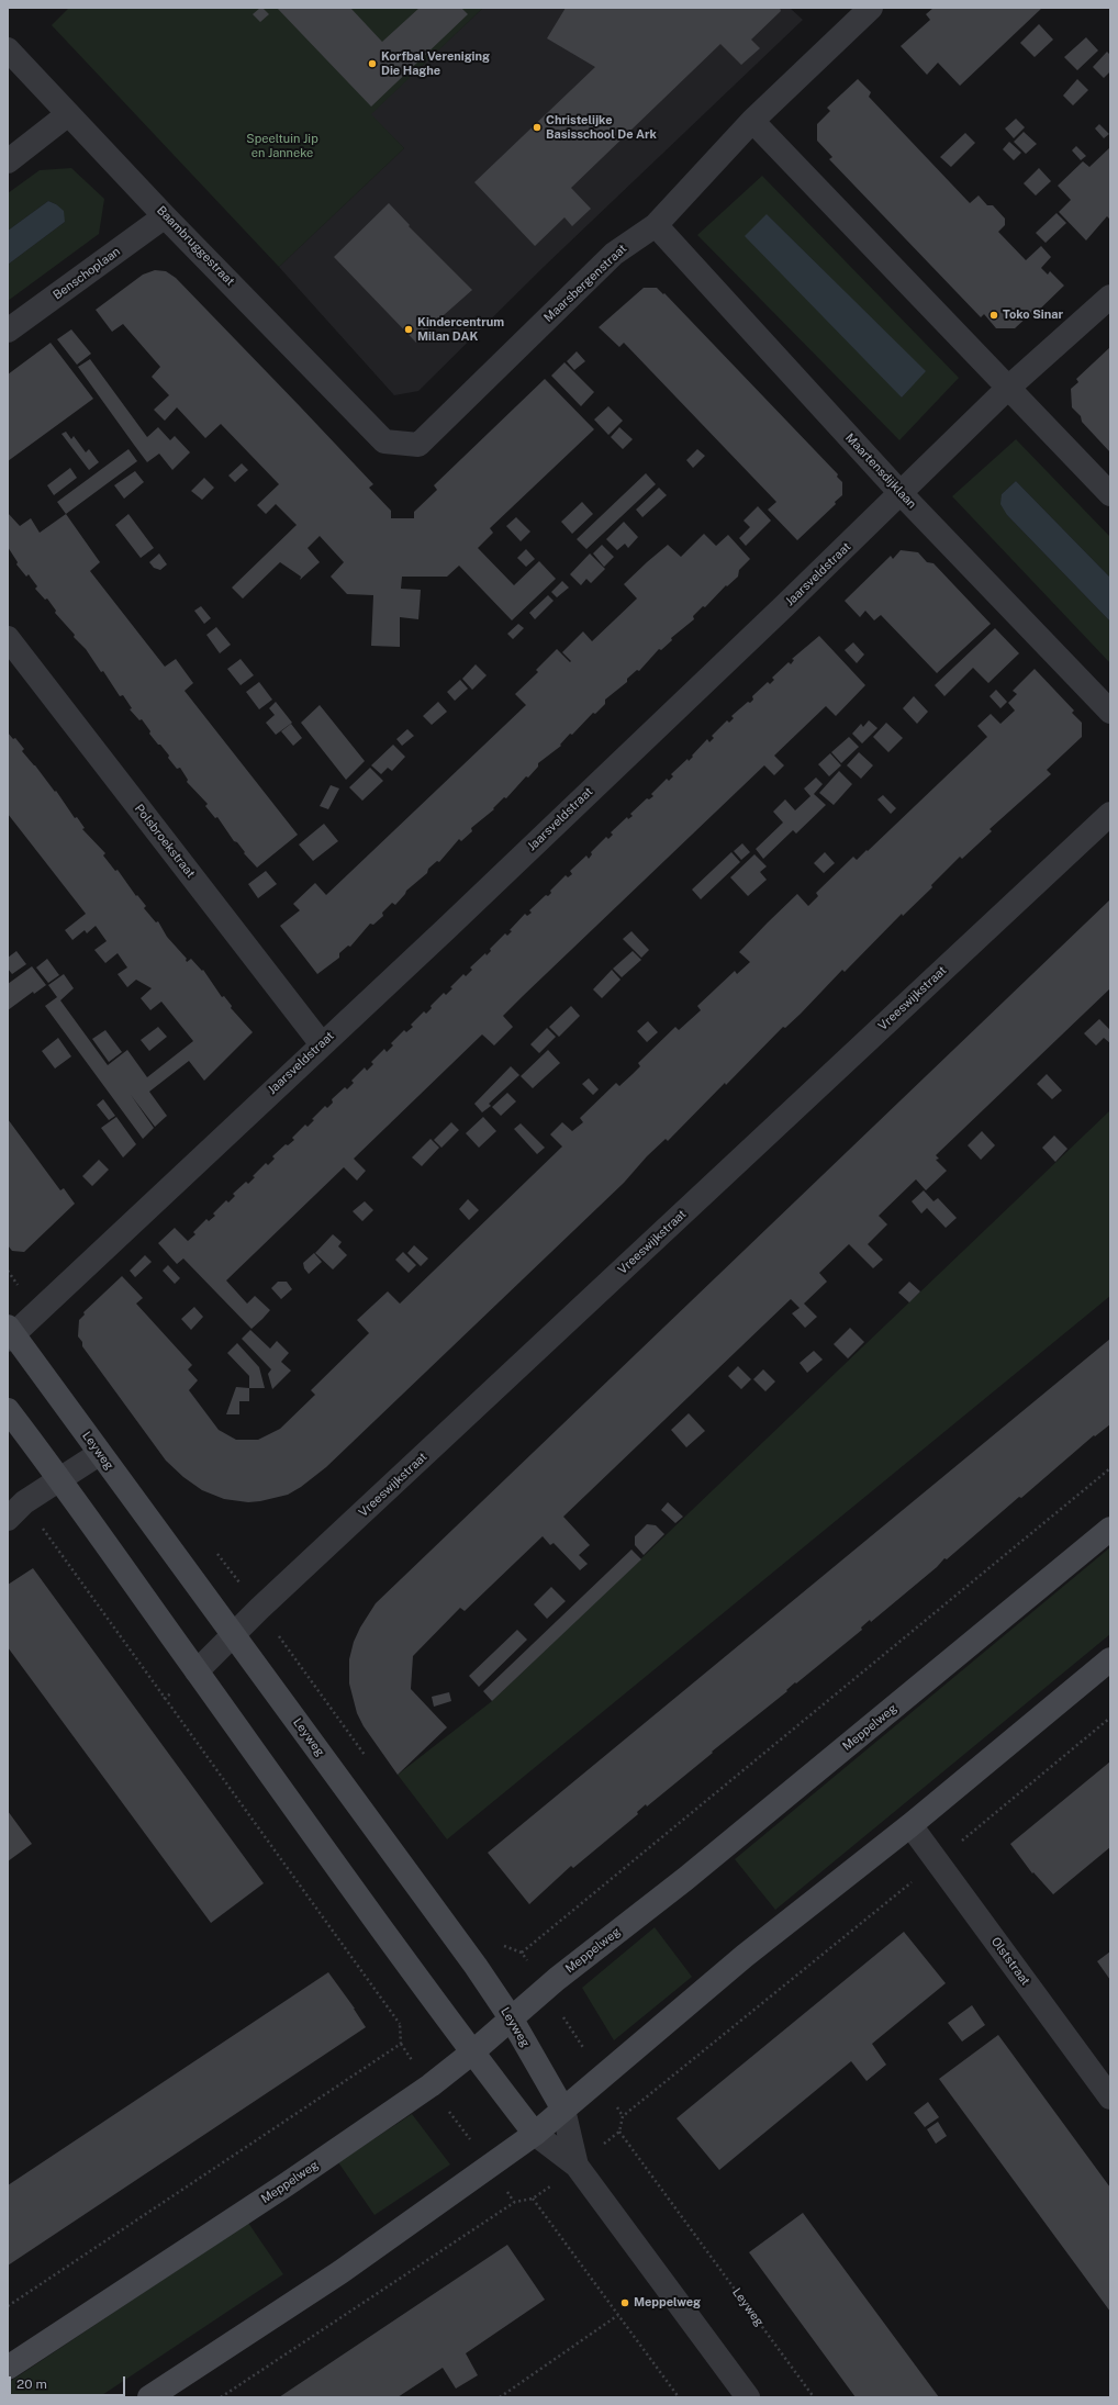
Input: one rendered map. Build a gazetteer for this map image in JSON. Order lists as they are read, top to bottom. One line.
{"streets":{"main road":["Leyweg","Meppelweg"],"street":["Baambruggestraat","Benschoplaan","Maarsbergenstraat","Maartensdijklaan","Jaarsveldstraat","Polsbroekstraat","Vreeswijkstraat","Olststraat"]},"crossings":[["Baambruggestraat","Benschoplaan"],["Baambruggestraat","Maarsbergenstraat"],["Maarsbergenstraat","Maartensdijklaan"],["Maartensdijklaan","Jaarsveldstraat"],["Jaarsveldstraat","Polsbroekstraat"],["Jaarsveldstraat","Leyweg"],["Vreeswijkstraat","Leyweg"],["Leyweg","Meppelweg"]],"parks":["Speeltuin Jip en Janneke"],"places":["Korfbal Vereniging Die Haghe","Christelijke Basisschool De Ark","Toko Sinar","Kindercentrum Milan DAK","Meppelweg"],"scale_bar":"20 m"}
